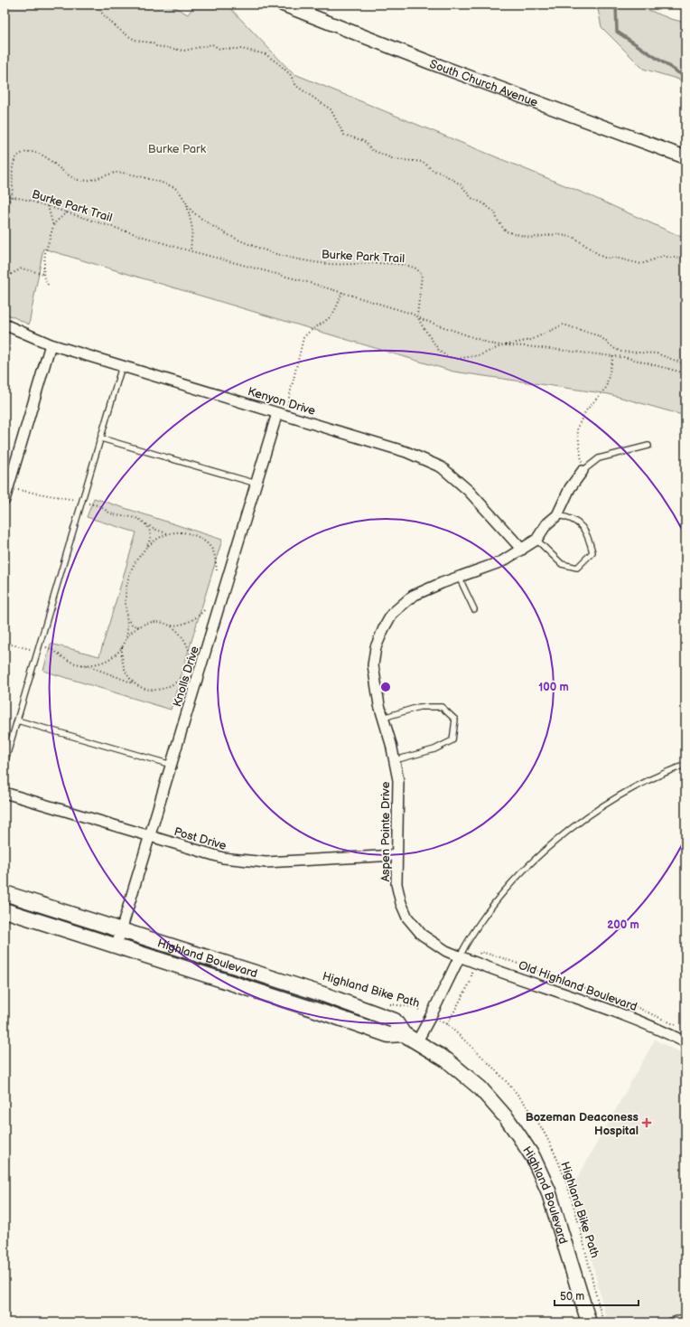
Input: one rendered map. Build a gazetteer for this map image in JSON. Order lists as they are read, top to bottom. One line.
{"streets":{"main road":["Highland Boulevard"],"street":["South Church Avenue","Kenyon Drive","Knolls Drive","Aspen Pointe Drive","Post Drive","Old Highland Boulevard"],"path":["Burke Park Trail","Highland Bike Path"]},"crossings":[["Kenyon Drive","Knolls Drive"],["Kenyon Drive","Aspen Pointe Drive"],["Knolls Drive","Post Drive"],["Knolls Drive","Highland Boulevard"],["Aspen Pointe Drive","Post Drive"],["Aspen Pointe Drive","Old Highland Boulevard"]],"parks":["Burke Park"],"places":{"health":["Bozeman Deaconess Hospital"]},"scale_bar":"50 m","rings":["100 m","200 m"]}
